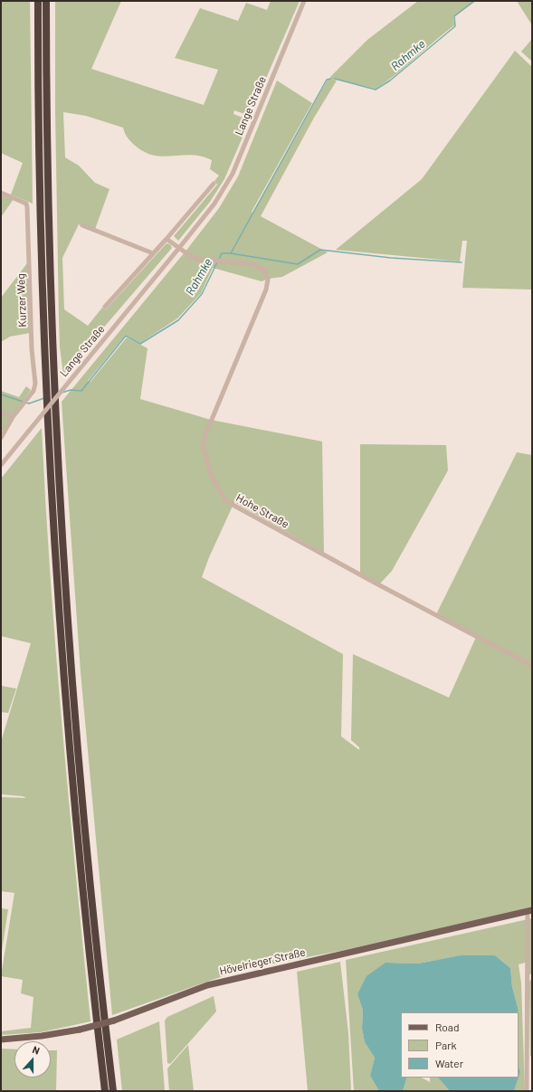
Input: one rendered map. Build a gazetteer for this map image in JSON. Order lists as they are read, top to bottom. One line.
{"streets":{"main road":["Hövelrieger Straße"],"street":["Lange Straße","Kurzer Weg","Hohe Straße"]},"crossings":[["Lange Straße","Hohe Straße"]],"water":["Rahmke"],"legend":["Road","Park","Water"],"north":"top"}
